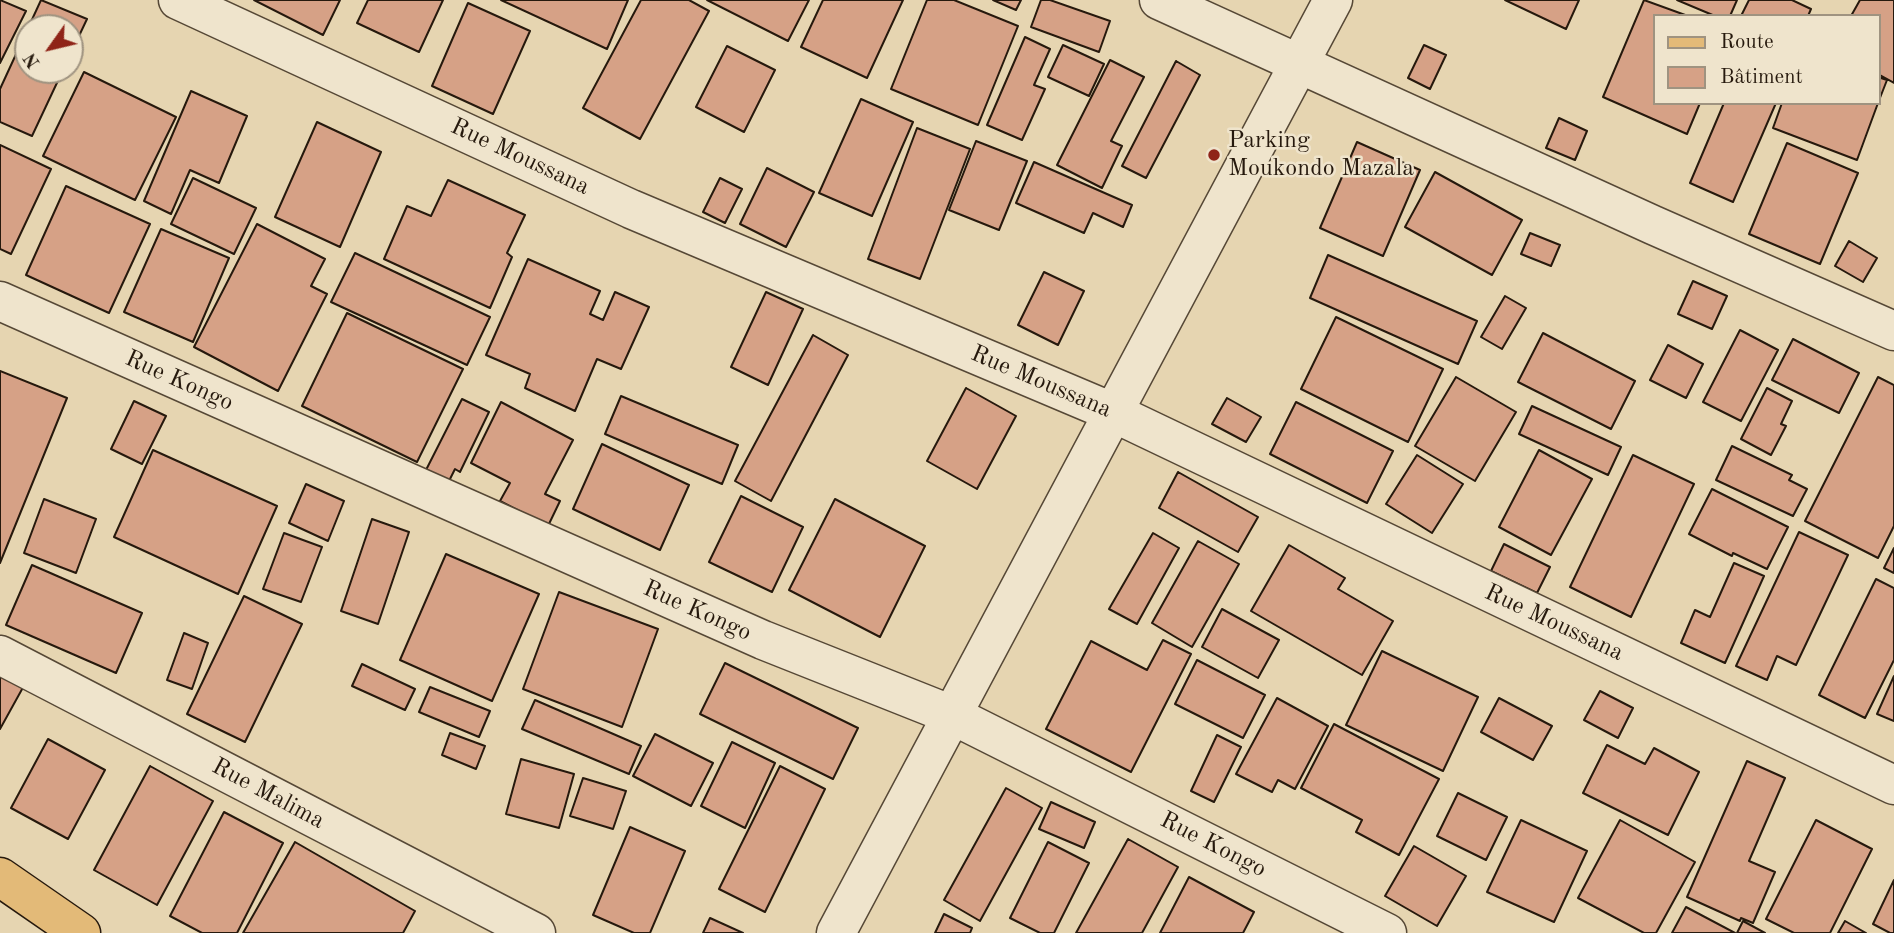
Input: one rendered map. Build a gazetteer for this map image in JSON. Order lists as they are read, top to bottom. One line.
{"streets":{"street":["Rue Moussana","Rue Kongo","Rue Malima"]},"places":["Parking Moukondo Mazala"],"legend":["Route","Bâtiment"],"north":"bottom left"}
